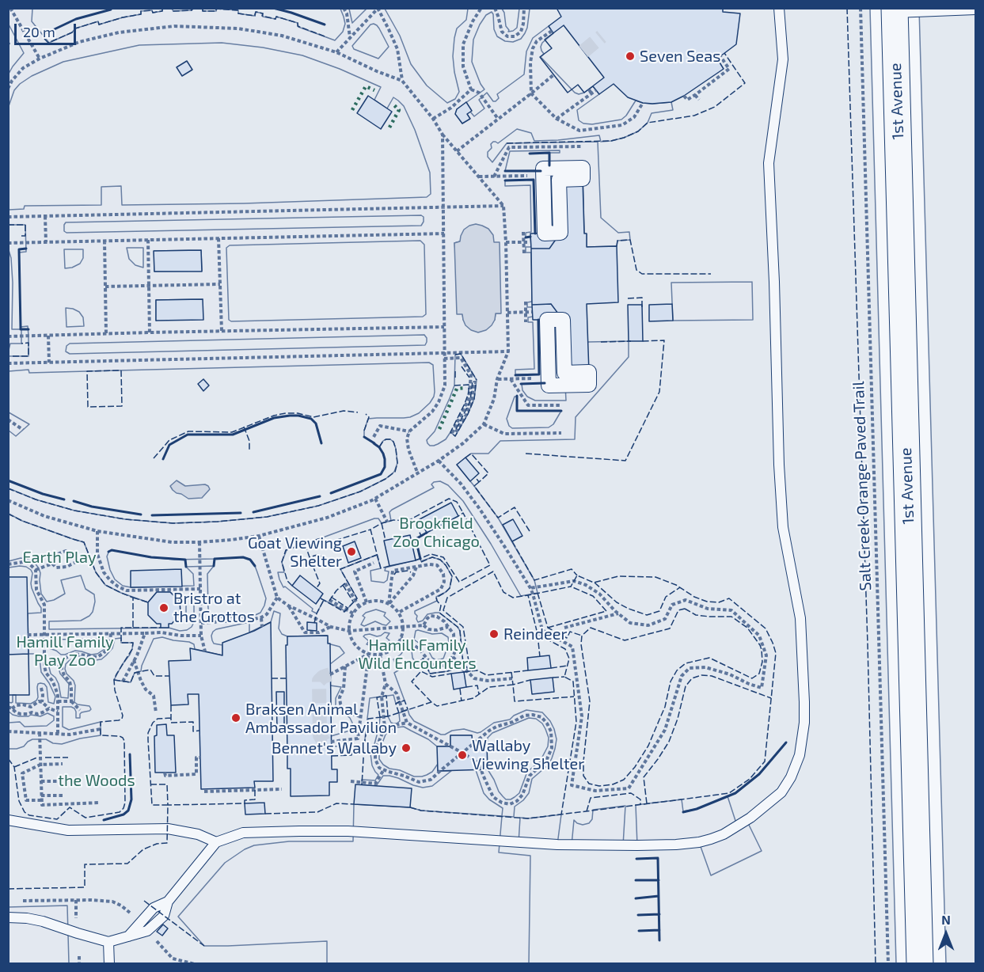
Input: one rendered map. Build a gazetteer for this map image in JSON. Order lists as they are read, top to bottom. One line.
{"streets":{"main road":["1st Avenue"],"path":["Salt Creek Orange Paved Trail"]},"parks":["Brookfield Zoo Chicago","Earth Play","Hamill Family Play Zoo","Hamill Family Wild Encounters","the Woods"],"places":["Seven Seas","Goat Viewing Shelter","Bristro at the Grottos","Reindeer","Braksen Animal Ambassador Pavilion","Bennet's Wallaby","Wallaby Viewing Shelter"],"scale_bar":"20 m","north":"top"}
